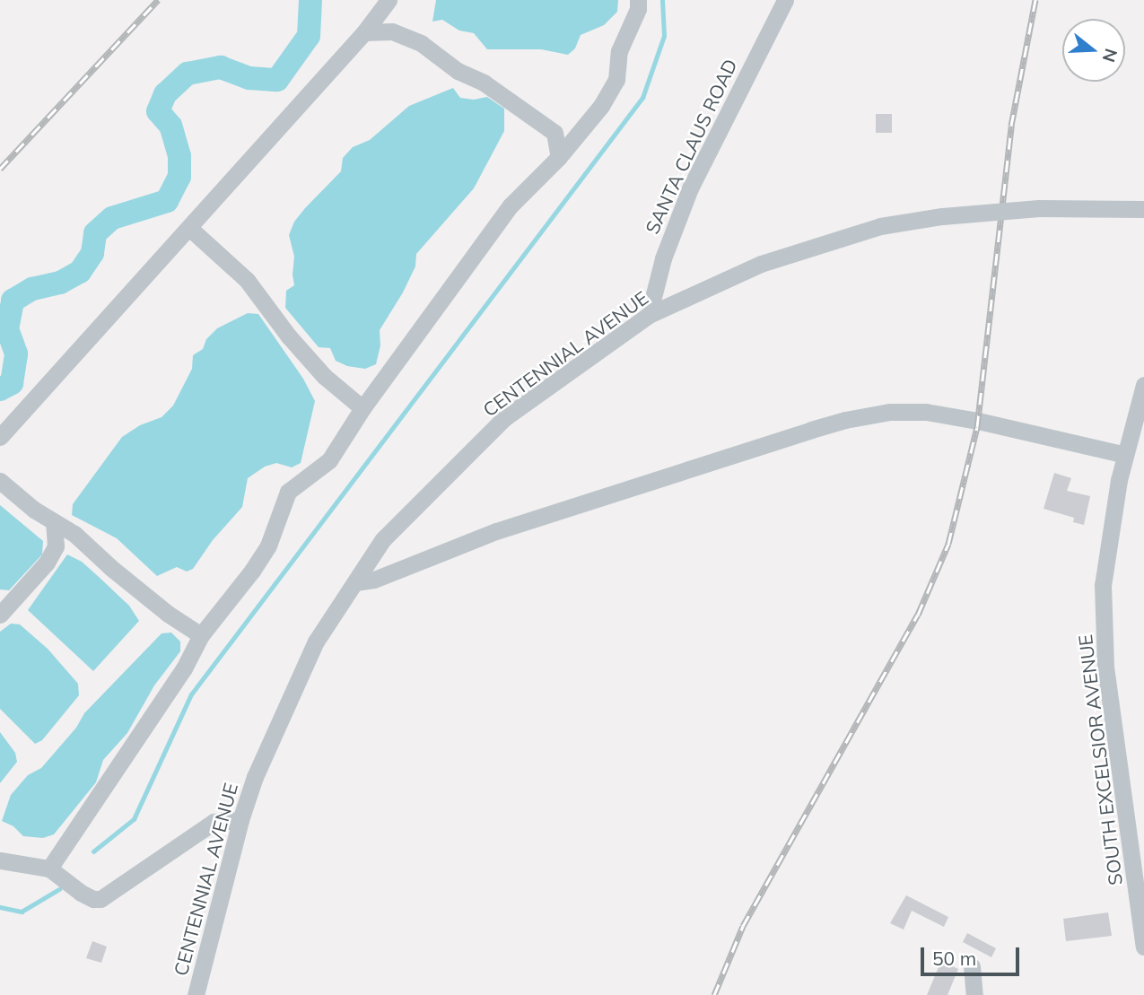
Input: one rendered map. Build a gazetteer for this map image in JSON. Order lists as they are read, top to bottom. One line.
{"streets":{"street":["SANTA CLAUS ROAD","CENTENNIAL AVENUE","SOUTH EXCELSIOR AVENUE"]},"crossings":[["SANTA CLAUS ROAD","CENTENNIAL AVENUE"]],"scale_bar":"50 m","north":"right"}
